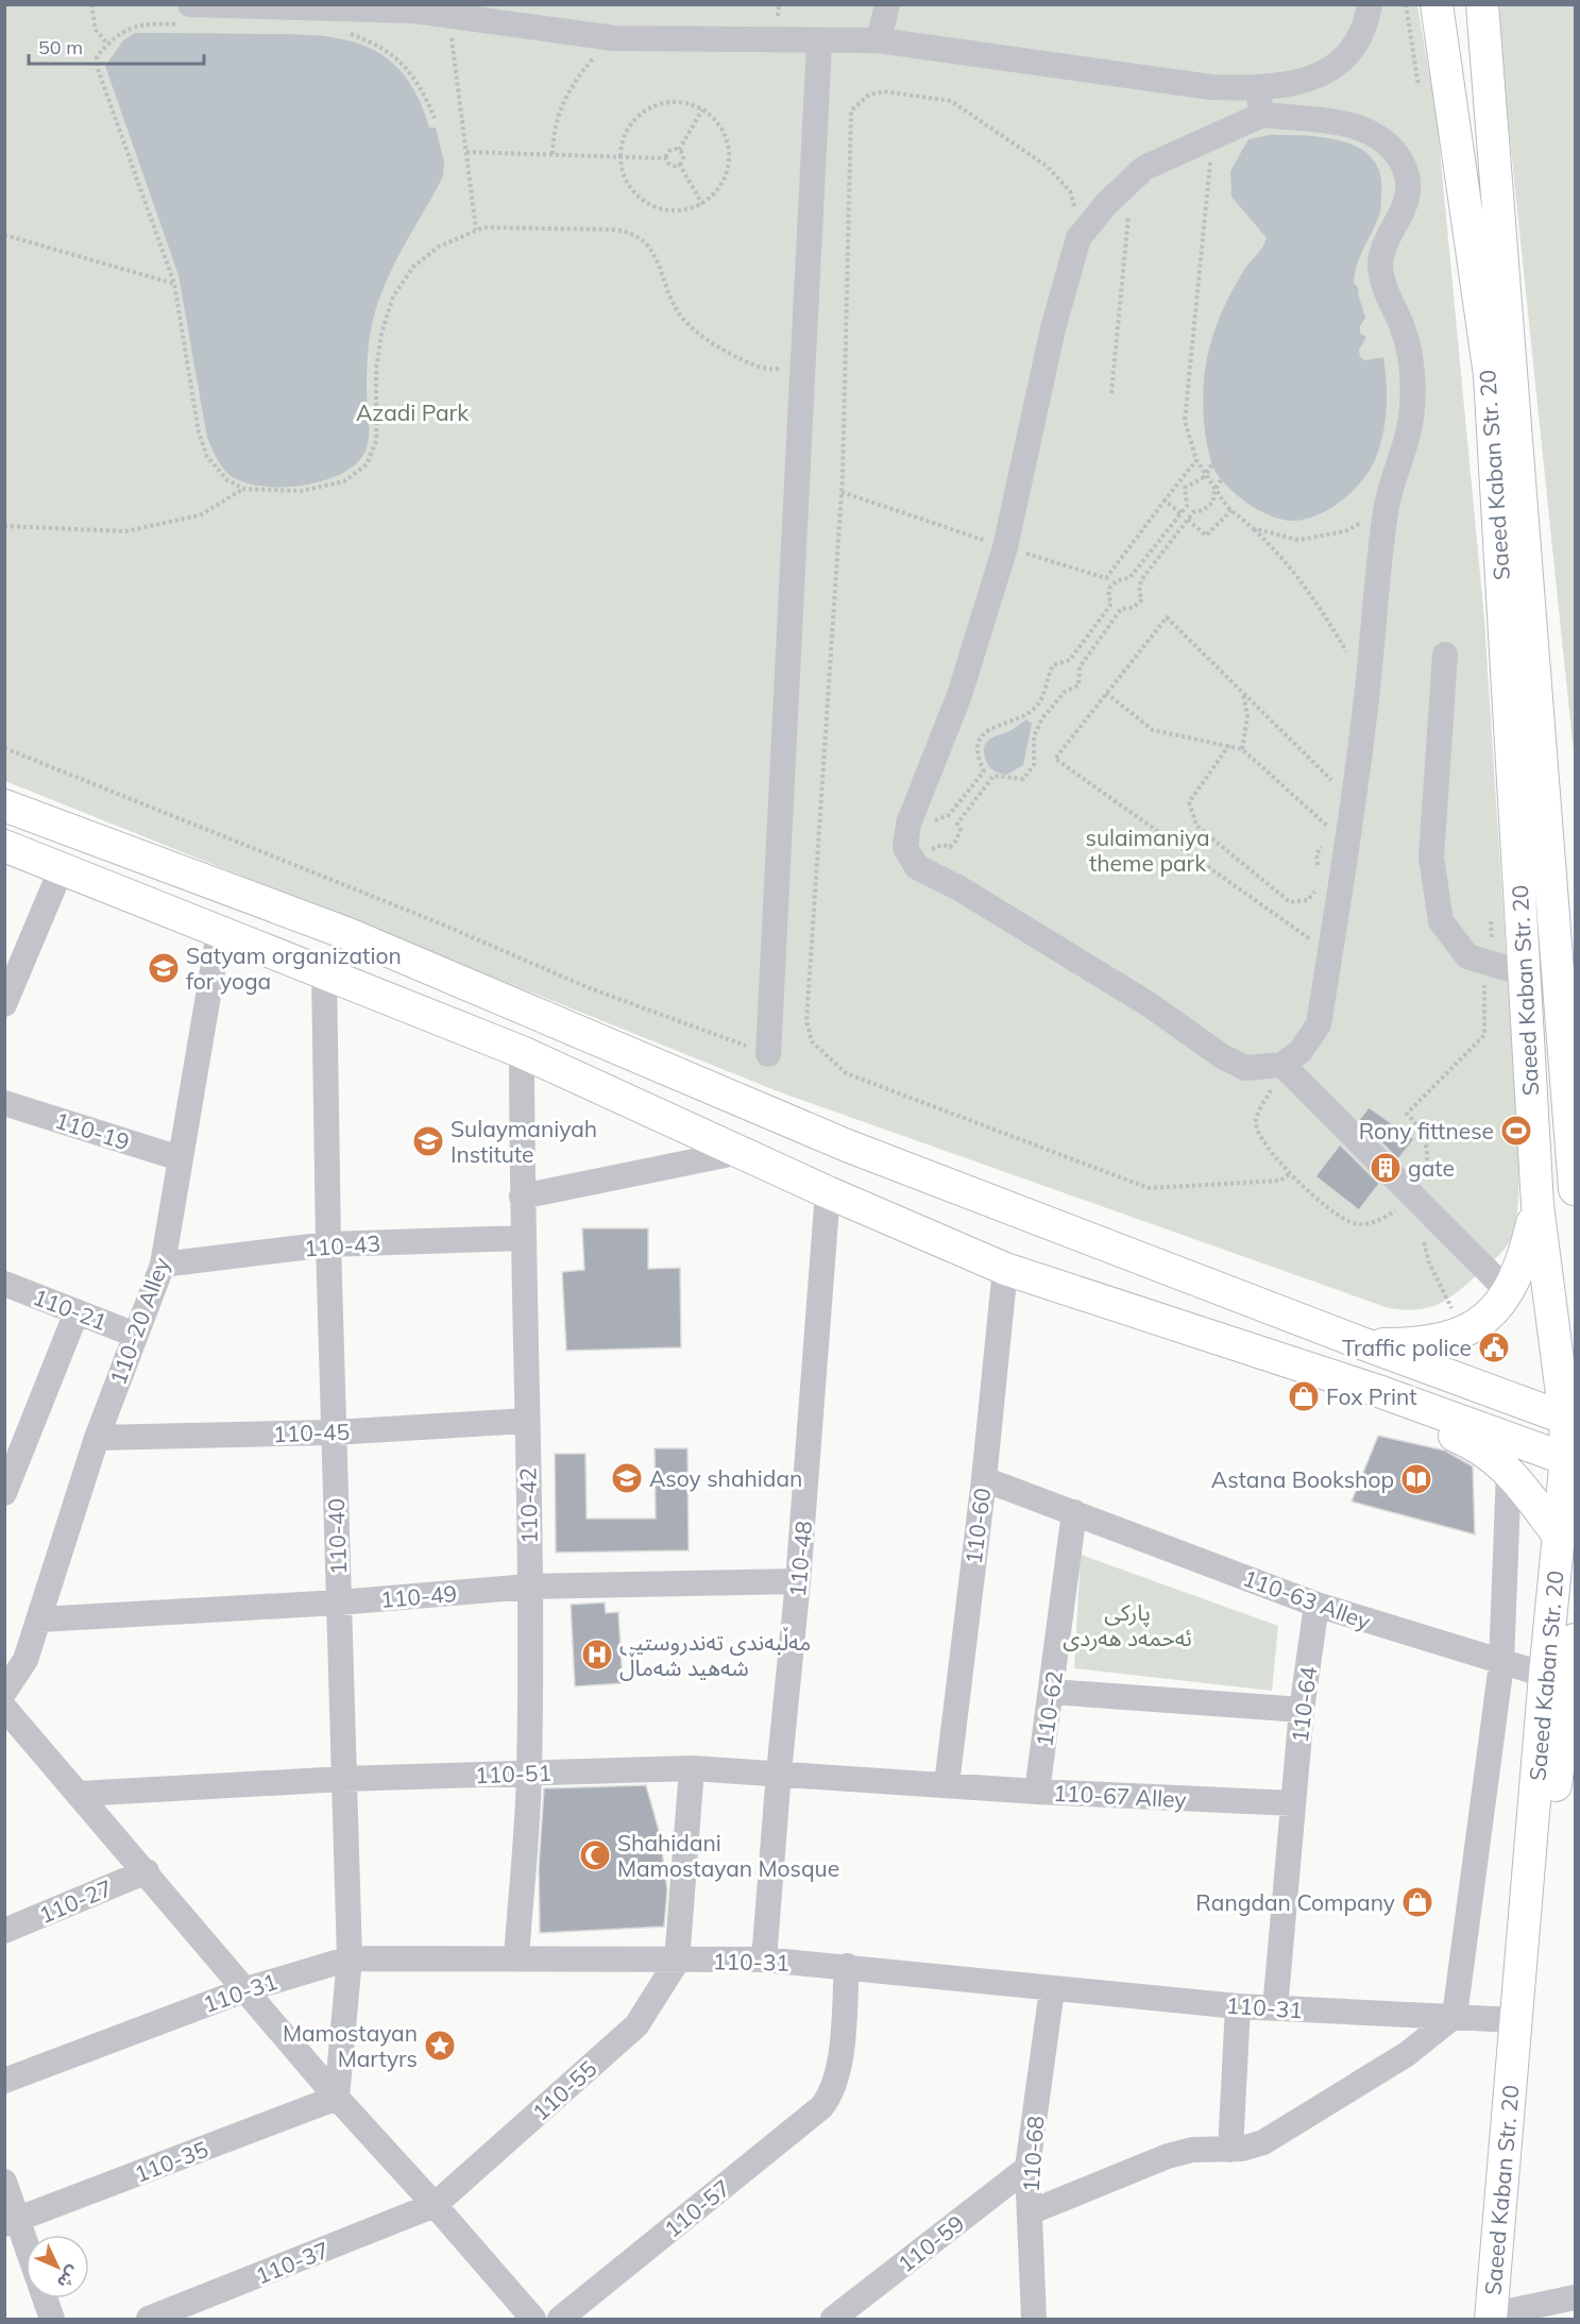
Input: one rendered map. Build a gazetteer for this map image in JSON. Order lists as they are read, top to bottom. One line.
{"streets":{"main road":["Saeed Kaban Str. 20"],"street":["110-19","110-43","110-21","110-20 Alley","110-45","110-42","110-60","110-40","110-48","110-49","110-63 Alley","110-64","110-62","110-51","110-67 Alley","110-27","110-31","110-55","110-68","110-35","110-57","110-59","110-37"]},"crossings":[["Saeed Kaban Str. 20","110-63 Alley"],["Saeed Kaban Str. 20","110-31"],["110-19","110-20 Alley"],["110-43","110-20 Alley"],["110-43","110-42"],["110-43","110-40"],["110-21","110-20 Alley"],["110-20 Alley","110-45"],["110-20 Alley","110-49"],["110-45","110-42"],["110-45","110-40"],["110-42","110-49"],["110-42","110-51"],["110-42","110-31"],["110-60","110-63 Alley"],["110-60","110-51"],["110-60","110-67 Alley"],["110-40","110-49"],["110-40","110-51"],["110-40","110-31"],["110-40","110-35"],["110-48","110-49"],["110-48","110-51"],["110-48","110-31"],["110-63 Alley","110-64"],["110-63 Alley","110-62"],["110-64","110-67 Alley"],["110-64","110-31"],["110-62","110-67 Alley"],["110-51","110-67 Alley"],["110-31","110-55"],["110-31","110-68"],["110-31","110-57"],["110-55","110-37"],["110-68","110-59"]],"parks":["Azadi Park","sulaimaniya theme park","پارکی ئەحمەد هەردی"],"places":{"school or university":["Satyam organization for yoga","Sulaymaniyah Institute","Asoy shahidan"],"sports":["Rony fittnese"],"building":["gate"],"public building":["Traffic police"],"shop":["Fox Print","Rangdan Company"],"library":["Astana Bookshop"],"hospital":["مەڵبەندی تەندروستیی شەهید شەماڵ"],"mosque":["Shahidani Mamostayan Mosque"],"place":["Mamostayan Martyrs"]},"scale_bar":"50 m","north":"bottom right"}
